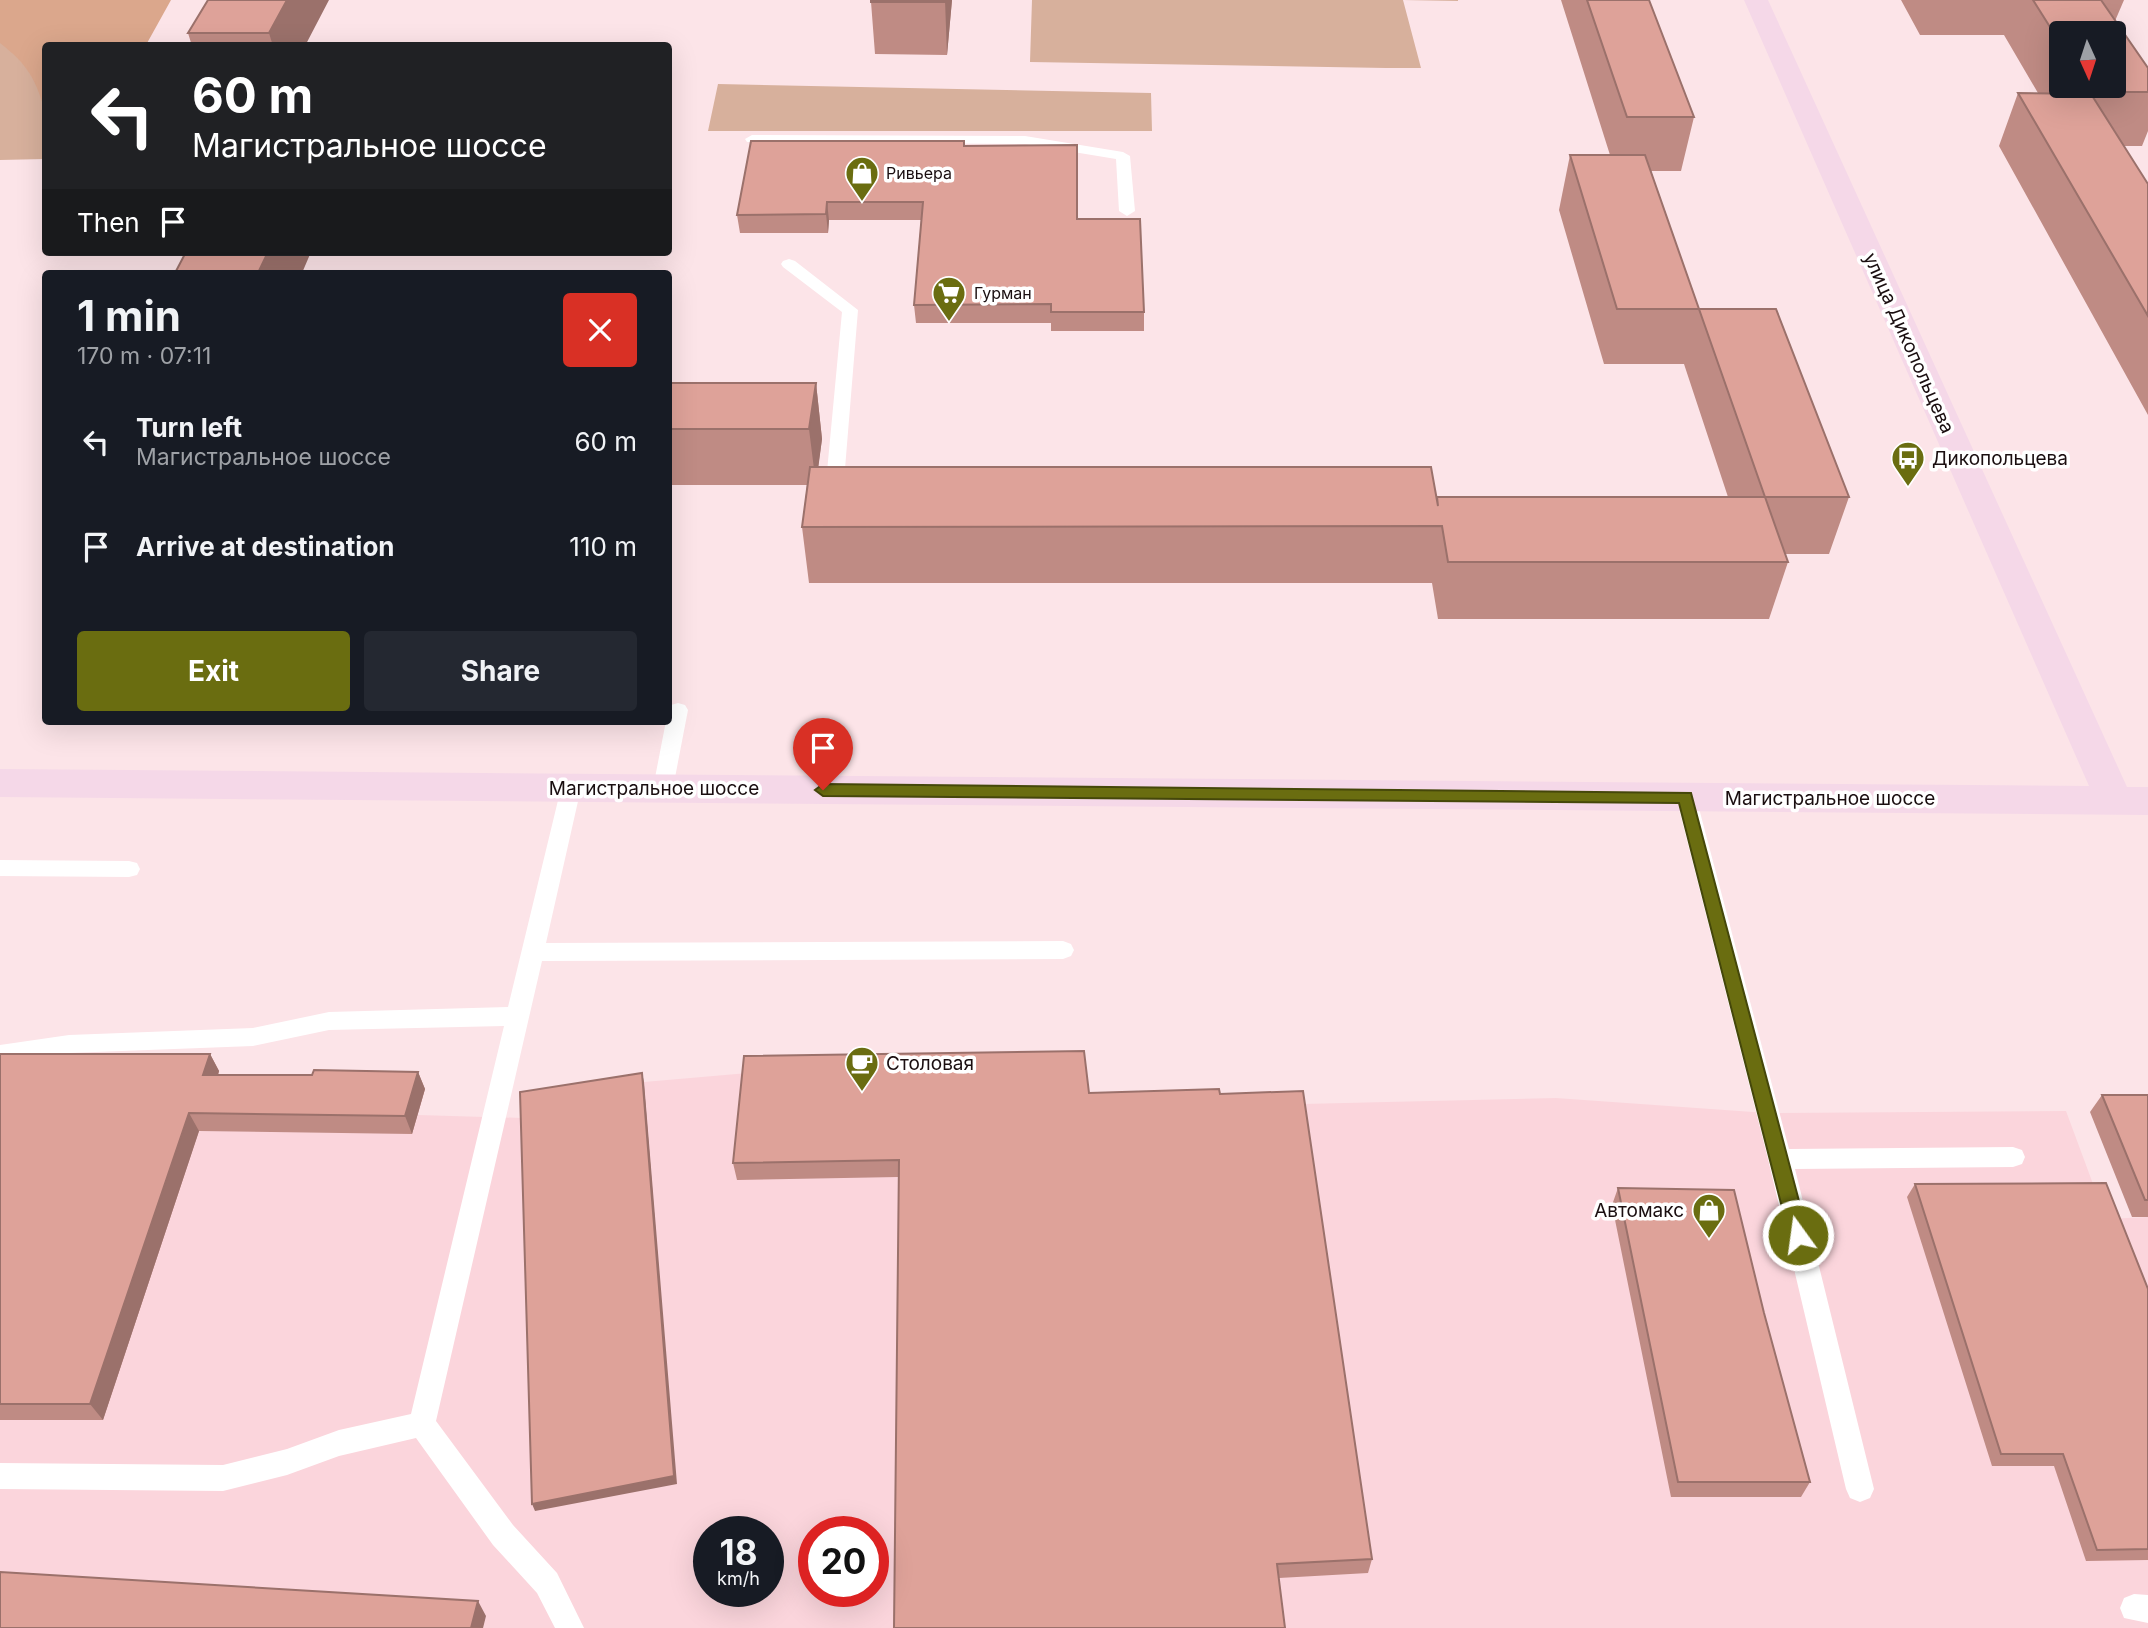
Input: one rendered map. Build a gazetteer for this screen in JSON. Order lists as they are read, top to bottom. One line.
{"streets":{"main road":["улица Дикопольцева","Магистральное шоссе"]},"crossings":[["улица Дикопольцева","Магистральное шоссе"]],"places":{"shop":["Ривьера","Автомакс"],"supermarket":["Гурман"],"bus stop":["Дикопольцева"],"cafe":["Столовая"]},"north":"bottom","page":{"turn":["60 m","Магистральное шоссе"],"then":"Then","heading":["1 min","170 m · 07:11"],"list":[{"name":"Turn left","note":"Магистральное шоссе","value":"60 m"},{"name":"Arrive at destination","value":"110 m"}],"buttons":["Exit","Share"],"speed":"18 km/h","limit":"20"}}
